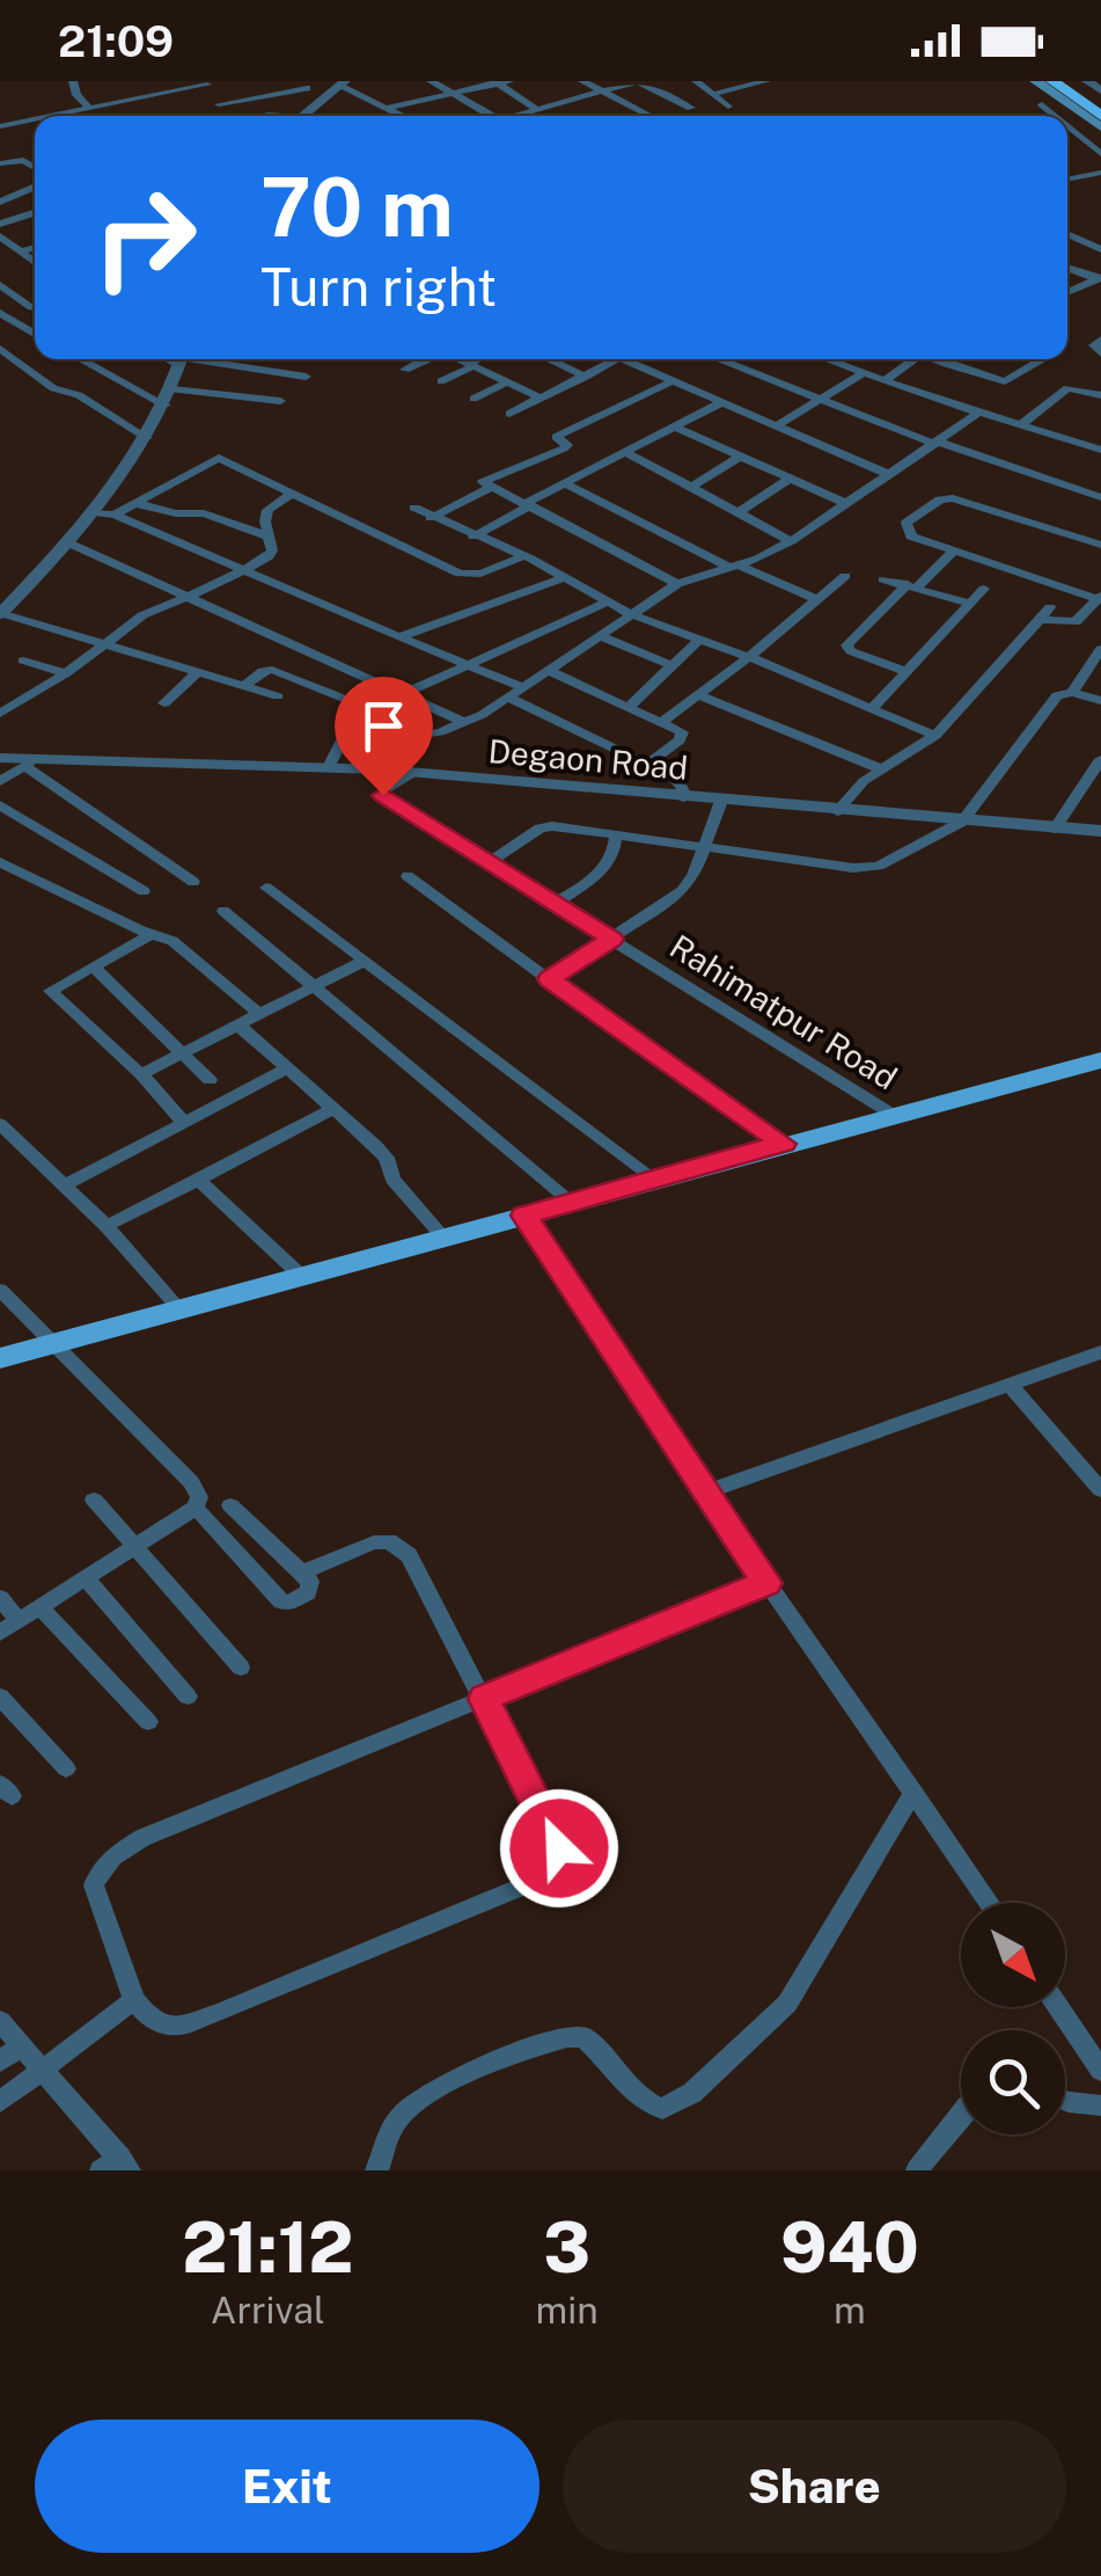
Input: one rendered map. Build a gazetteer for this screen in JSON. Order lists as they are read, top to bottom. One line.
{"streets":{"street":["Degaon Road","Rahimatpur Road"]},"crossings":[["Degaon Road","Rahimatpur Road"]],"north":"bottom right","page":{"status":"21:09","turn":["70 m","Turn right"],"eta":["21:12","Arrival","3","min","940","m"],"buttons":["Exit","Share"]}}
